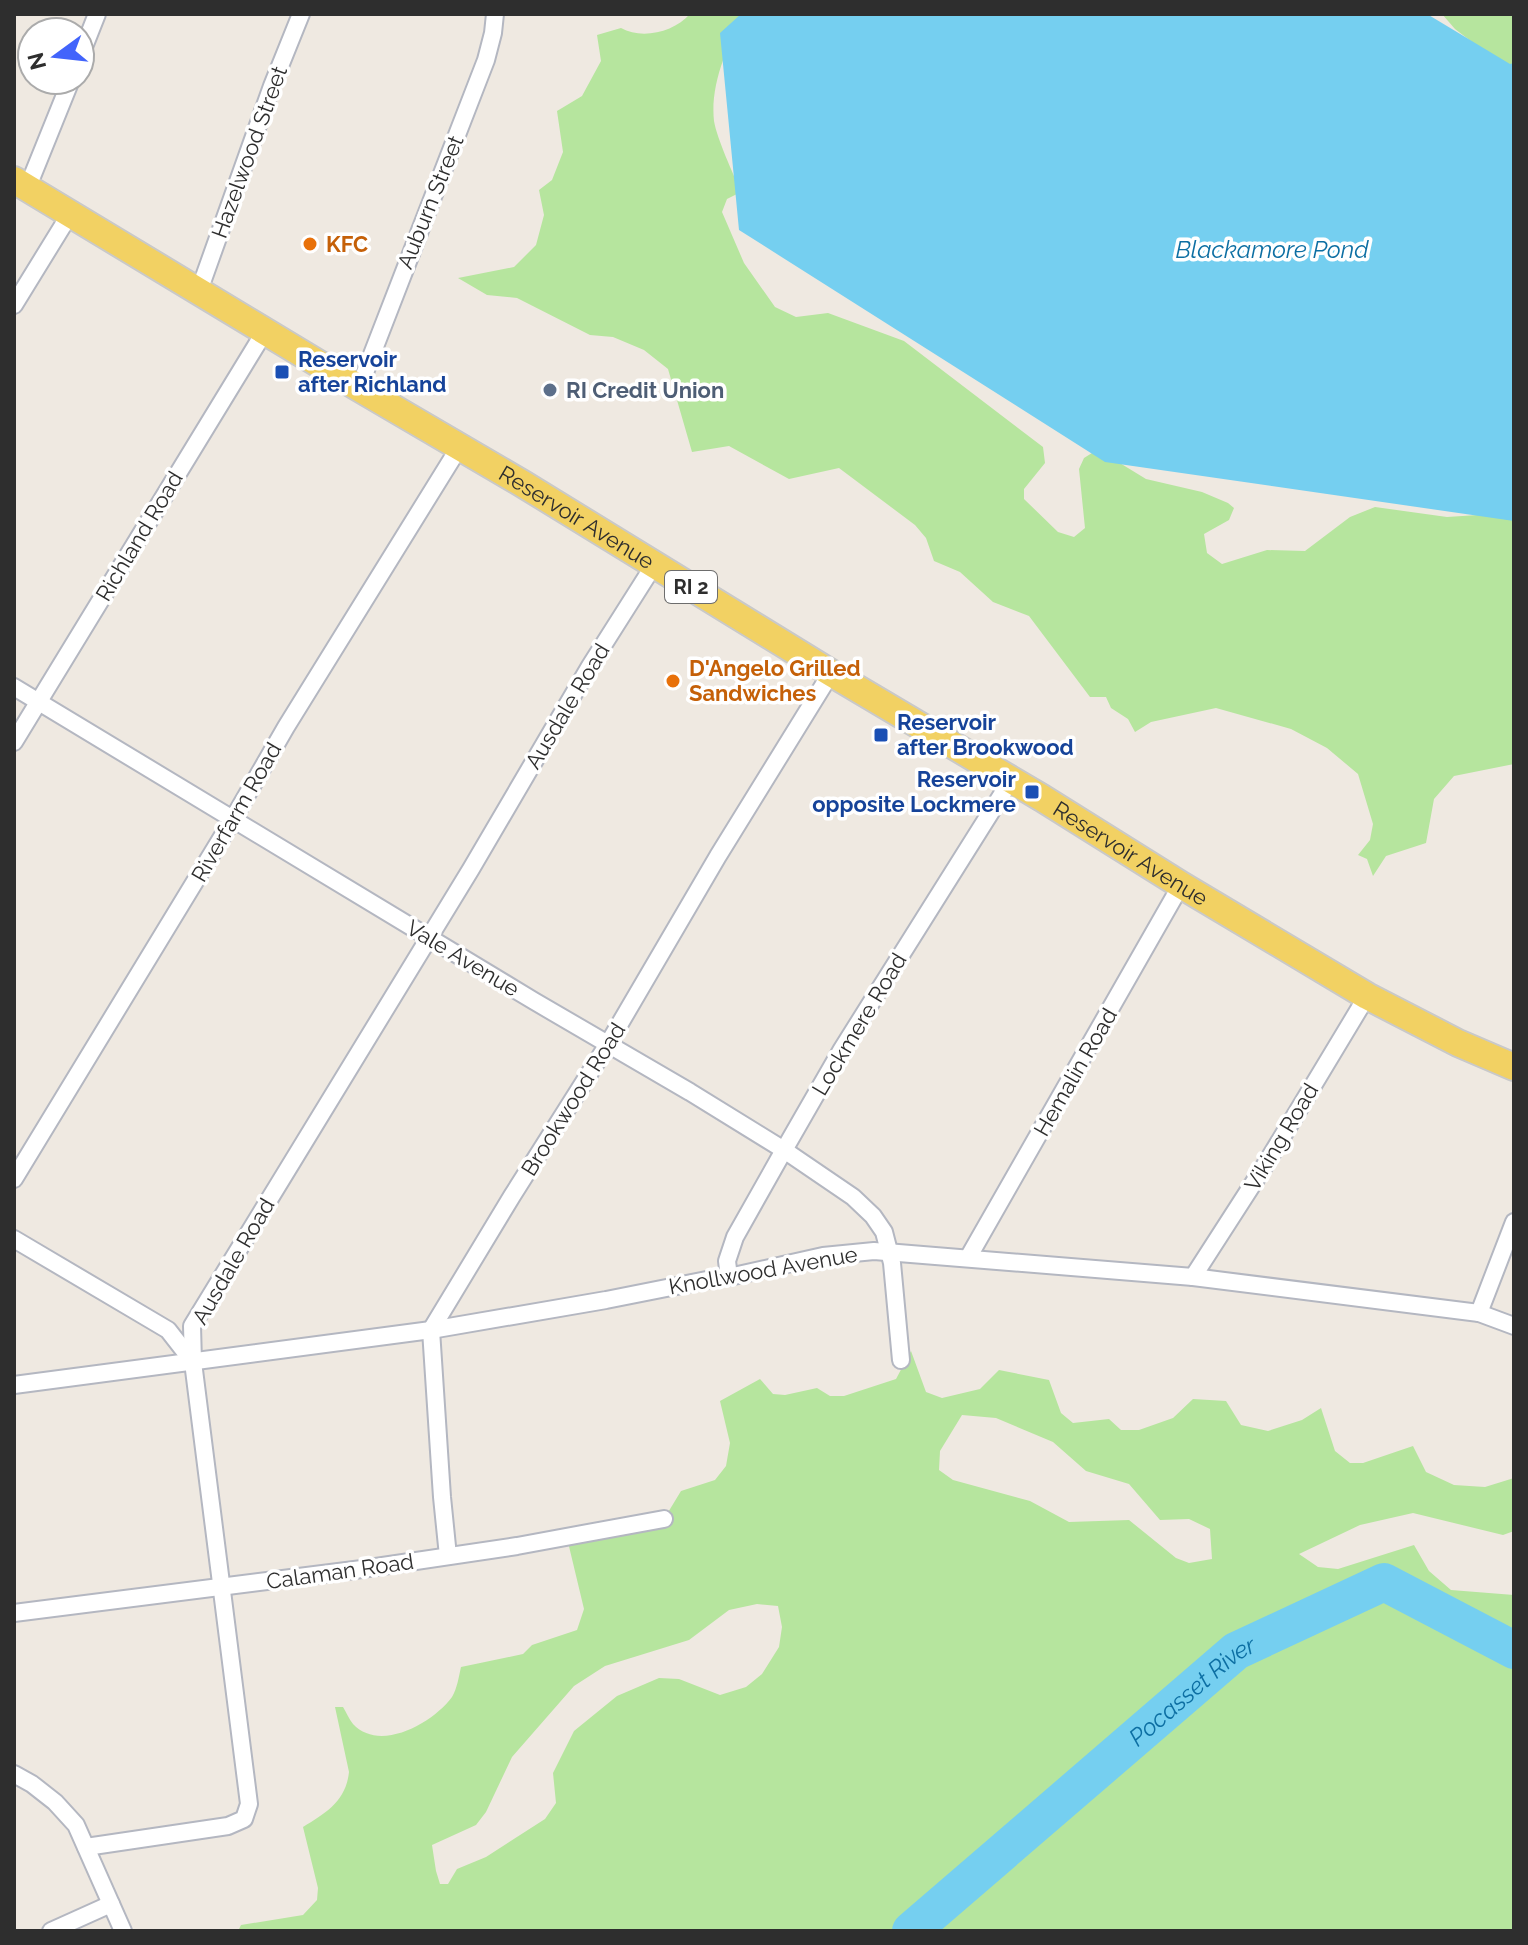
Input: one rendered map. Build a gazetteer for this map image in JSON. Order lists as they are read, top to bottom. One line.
{"streets":{"main road":["Reservoir Avenue","RI 2"],"street":["Hazelwood Street","Auburn Street","Richland Road","Ausdale Road","Riverfarm Road","Vale Avenue","Lockmere Road","Hemalin Road","Brookwood Road","Viking Road","Knollwood Avenue","Calaman Road"]},"crossings":[["Hazelwood Street","Reservoir Avenue"],["Auburn Street","Reservoir Avenue"],["Reservoir Avenue","Richland Road"],["Reservoir Avenue","Ausdale Road"],["Reservoir Avenue","Riverfarm Road"],["Reservoir Avenue","Lockmere Road"],["Reservoir Avenue","Hemalin Road"],["Reservoir Avenue","Brookwood Road"],["Reservoir Avenue","Viking Road"],["Richland Road","Vale Avenue"],["Ausdale Road","Vale Avenue"],["Ausdale Road","Knollwood Avenue"],["Ausdale Road","Calaman Road"],["Riverfarm Road","Vale Avenue"],["Vale Avenue","Lockmere Road"],["Vale Avenue","Brookwood Road"],["Vale Avenue","Knollwood Avenue"],["Lockmere Road","Knollwood Avenue"],["Hemalin Road","Knollwood Avenue"],["Brookwood Road","Knollwood Avenue"],["Viking Road","Knollwood Avenue"]],"water":["Blackamore Pond","Pocasset River"],"places":{"other":["KFC","RI Credit Union","D'Angelo Grilled Sandwiches"],"transit":["Reservoir after Richland","Reservoir after Brookwood","Reservoir opposite Lockmere"]},"north":"left"}
